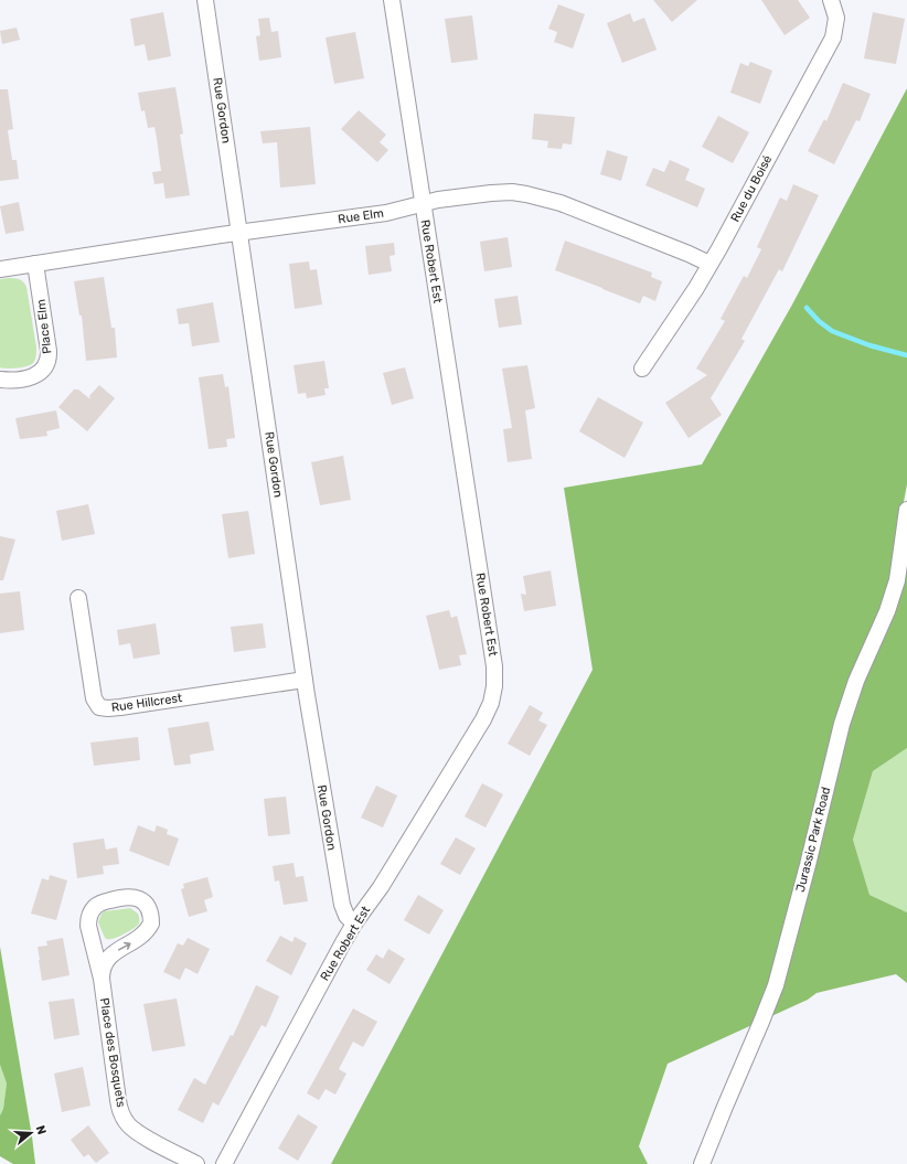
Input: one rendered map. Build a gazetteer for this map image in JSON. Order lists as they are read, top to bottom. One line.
{"streets":{"street":["Rue Gordon","Rue du Boisé","Rue Elm","Rue Robert Est","Place Elm","Rue Hillcrest","Jurassic Park Road","Place des Bosquets"]},"crossings":[["Rue Gordon","Rue Elm"],["Rue Gordon","Rue Robert Est"],["Rue Gordon","Rue Hillcrest"],["Rue du Boisé","Rue Elm"],["Rue Elm","Rue Robert Est"],["Rue Elm","Place Elm"]],"north":"right"}
